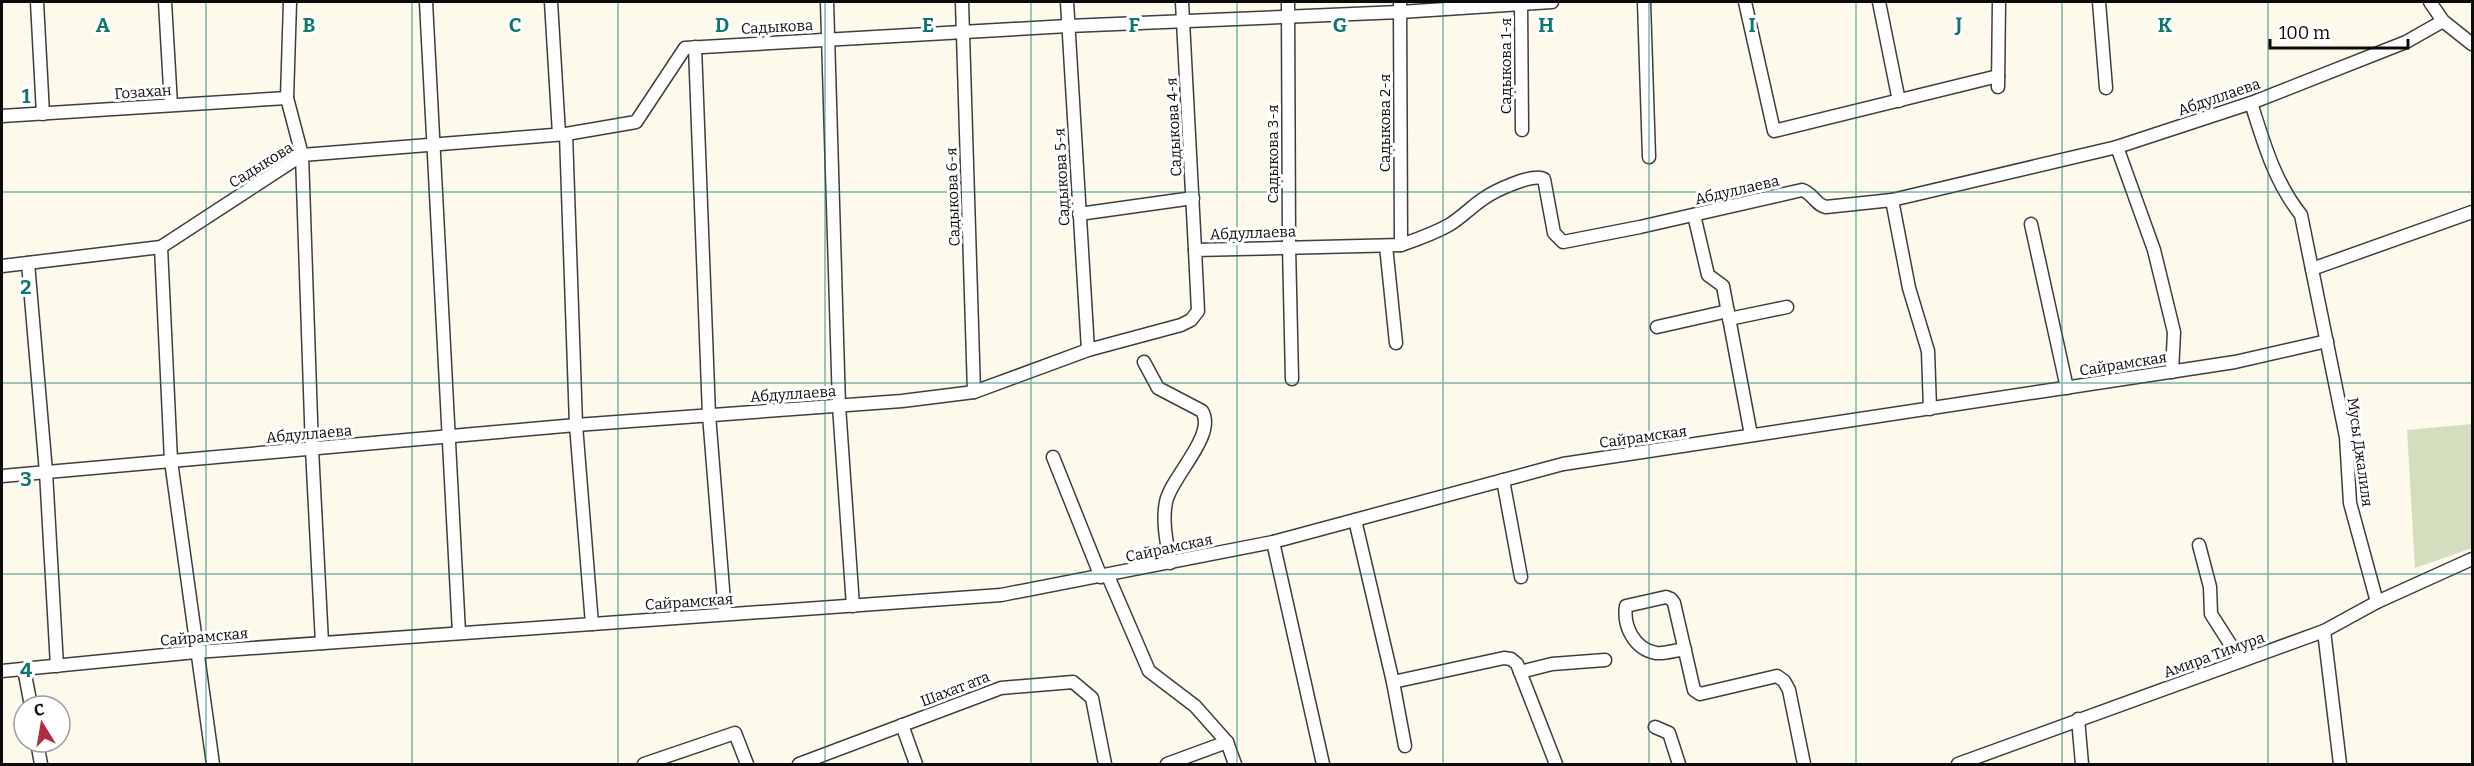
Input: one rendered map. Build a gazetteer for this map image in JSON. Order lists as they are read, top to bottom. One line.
{"streets":{"street":["Садыкова","Садыкова 1-я","Гозахан","Абдуллаева","Садыкова 2-я","Садыкова 4-я","Садыкова 3-я","Садыкова 5-я","Садыкова 6-я","Сайрамская","Мусы Джалиля","Амира Тимура","Шахат ата"]},"crossings":[["Садыкова","Садыкова 1-я"],["Садыкова","Садыкова 2-я"],["Садыкова","Садыкова 4-я"],["Садыкова","Садыкова 3-я"],["Садыкова","Садыкова 5-я"],["Садыкова","Садыкова 6-я"],["Абдуллаева","Садыкова 2-я"],["Абдуллаева","Садыкова 4-я"],["Абдуллаева","Садыкова 3-я"],["Абдуллаева","Садыкова 5-я"],["Абдуллаева","Садыкова 6-я"],["Абдуллаева","Мусы Джалиля"],["Сайрамская","Мусы Джалиля"],["Мусы Джалиля","Амира Тимура"]],"scale_bar":"100 m","north":"top","grid":{"columns":["A","B","C","D","E","F","G","H","I","J","K"],"rows":["1","2","3","4"]}}
